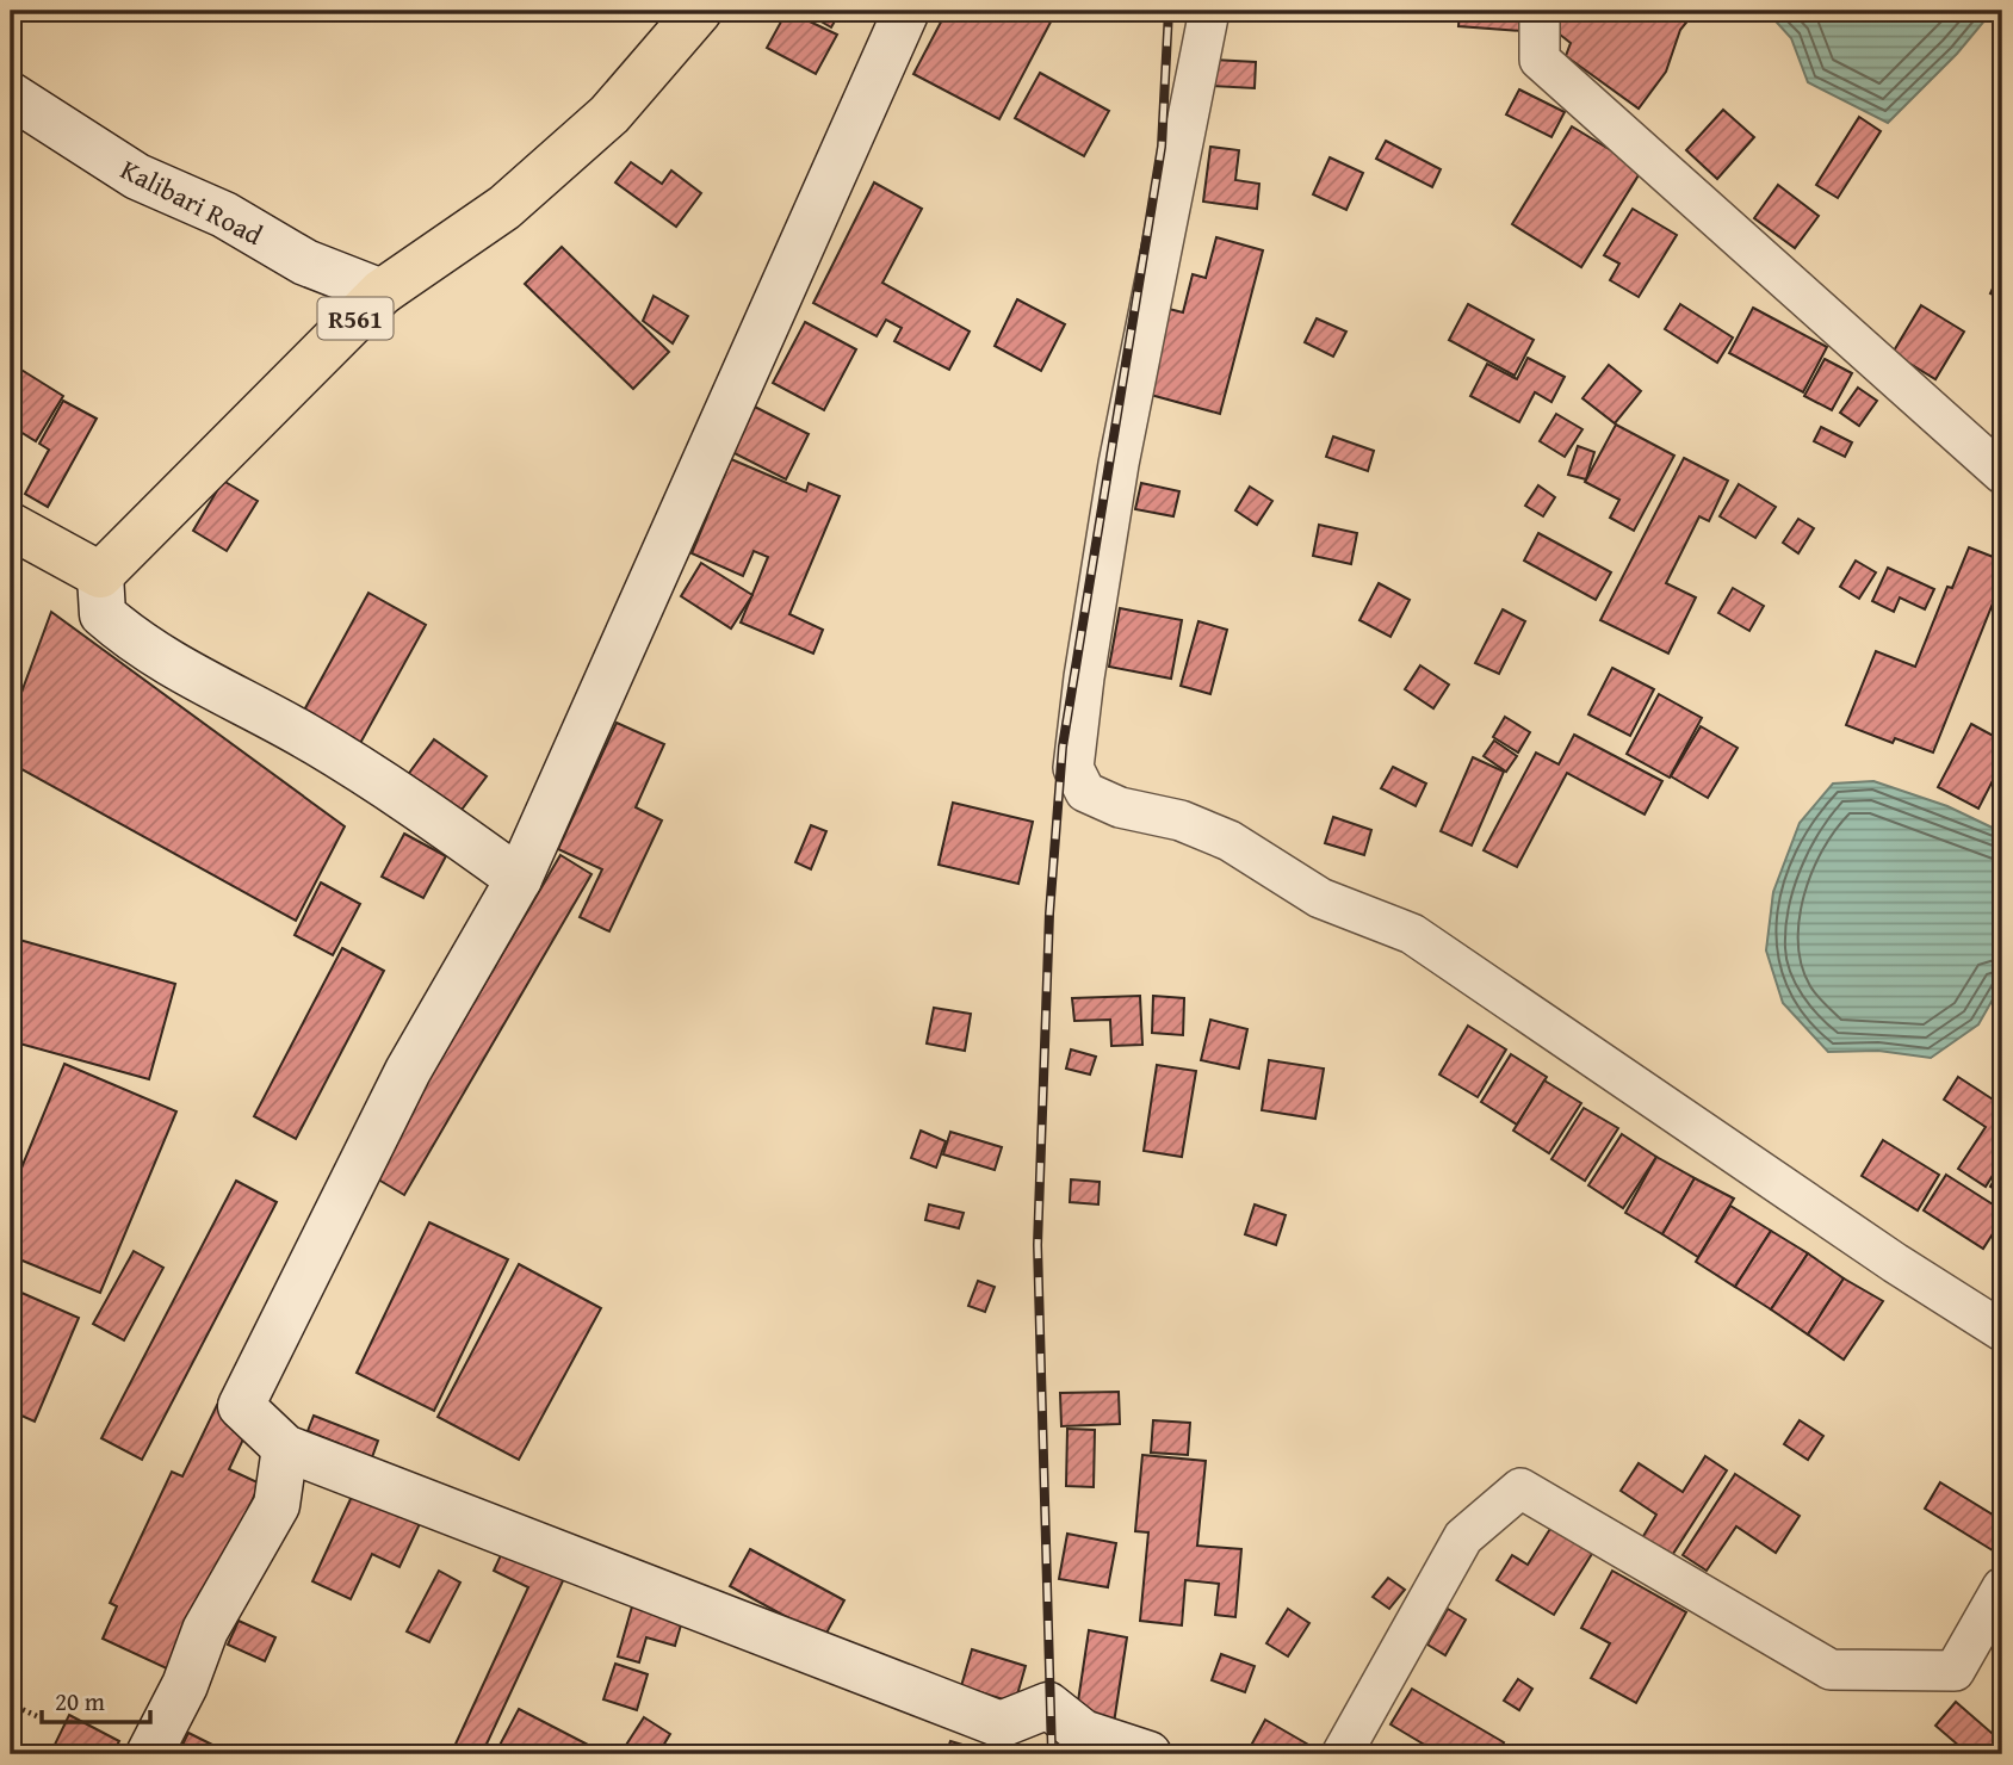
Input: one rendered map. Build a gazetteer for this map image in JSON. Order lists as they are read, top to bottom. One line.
{"streets":{"main road":["R561"],"street":["Kalibari Road"]},"crossings":[["Kalibari Road","R561"]],"scale_bar":"20 m"}
